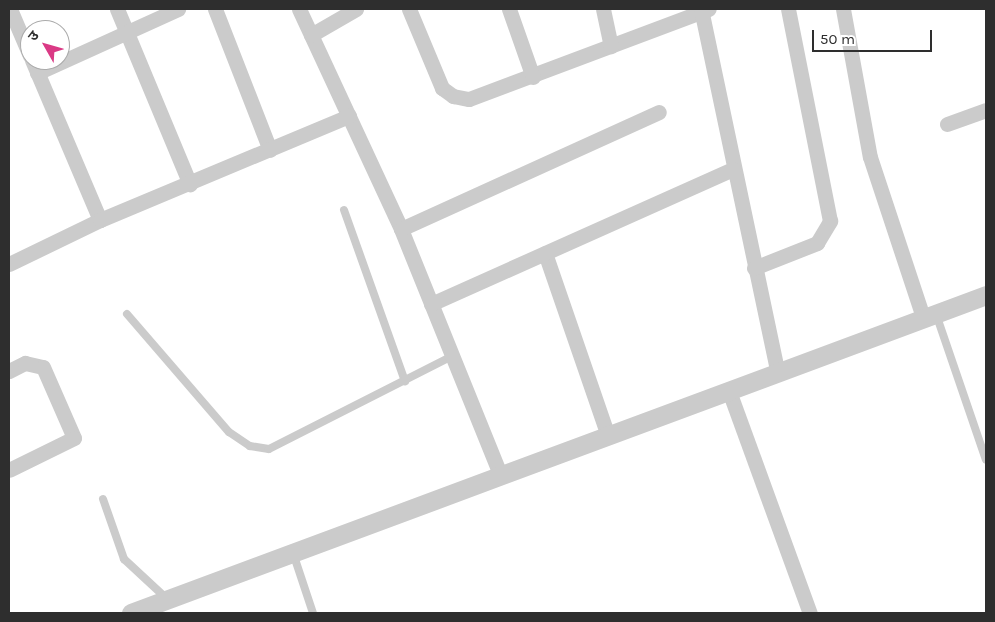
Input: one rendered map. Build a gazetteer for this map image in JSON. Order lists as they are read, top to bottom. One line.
{"scale_bar":"50 m","north":"top left"}
